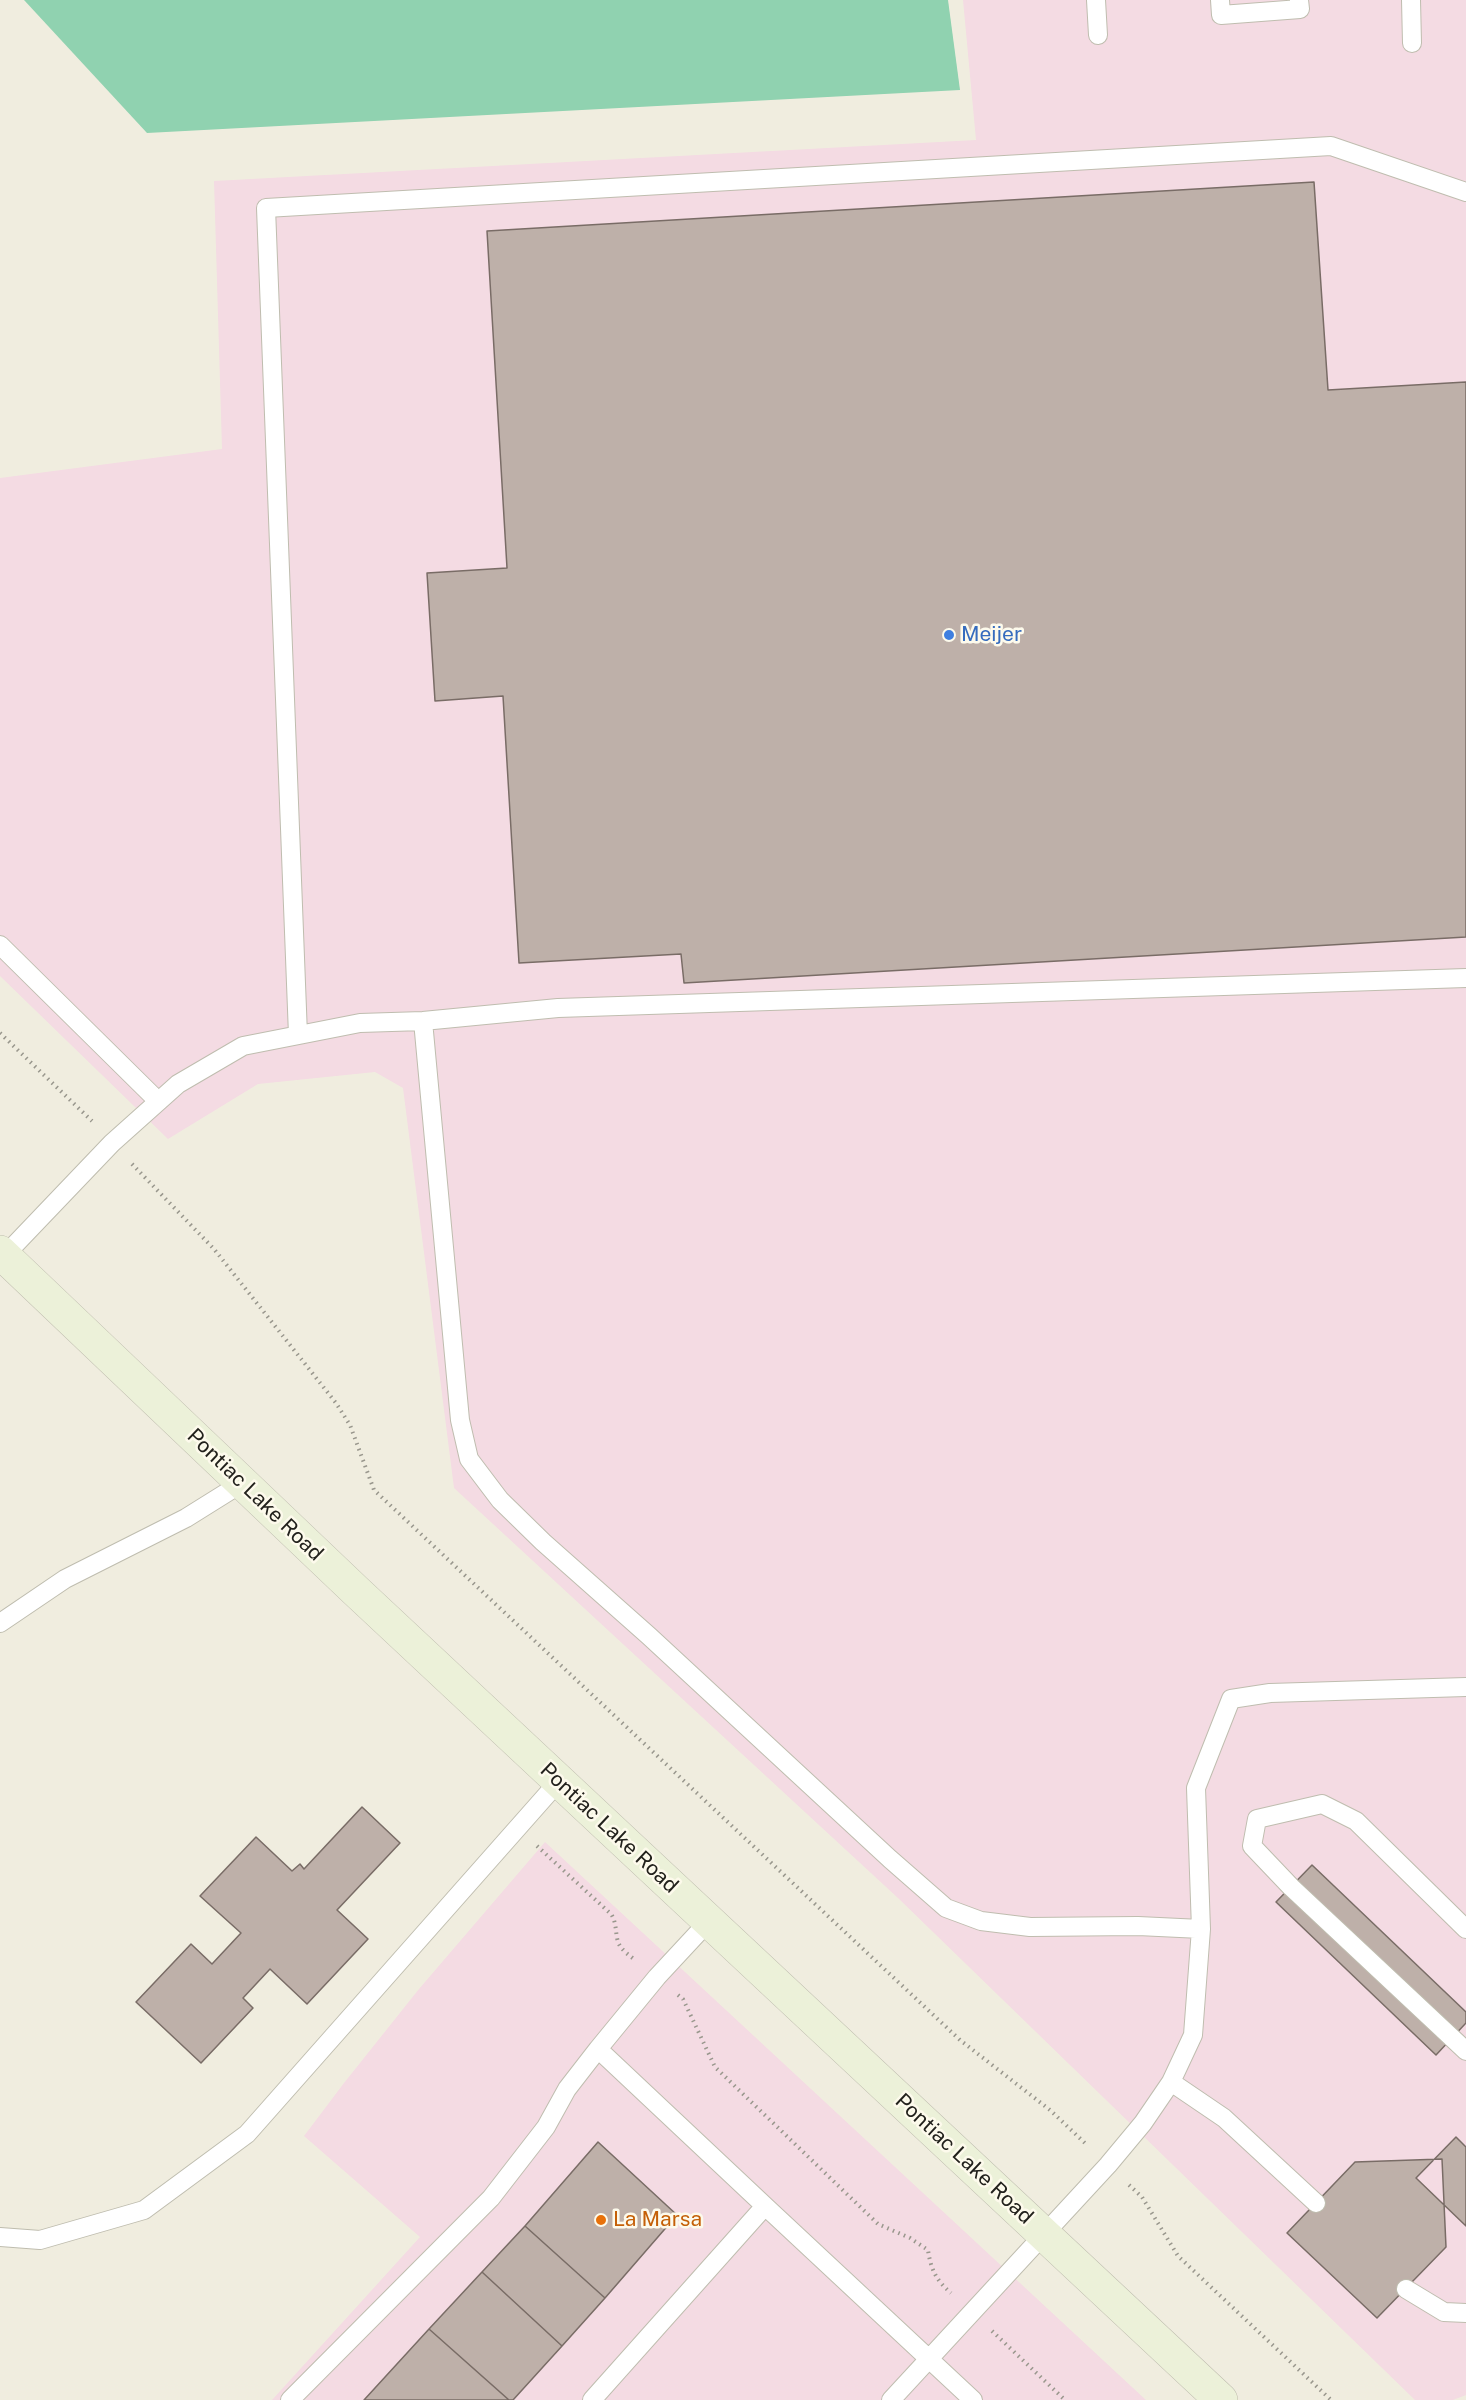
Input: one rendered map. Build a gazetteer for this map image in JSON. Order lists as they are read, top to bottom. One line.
{"streets":{"main road":["Pontiac Lake Road"]},"places":["Meijer","La Marsa"]}
